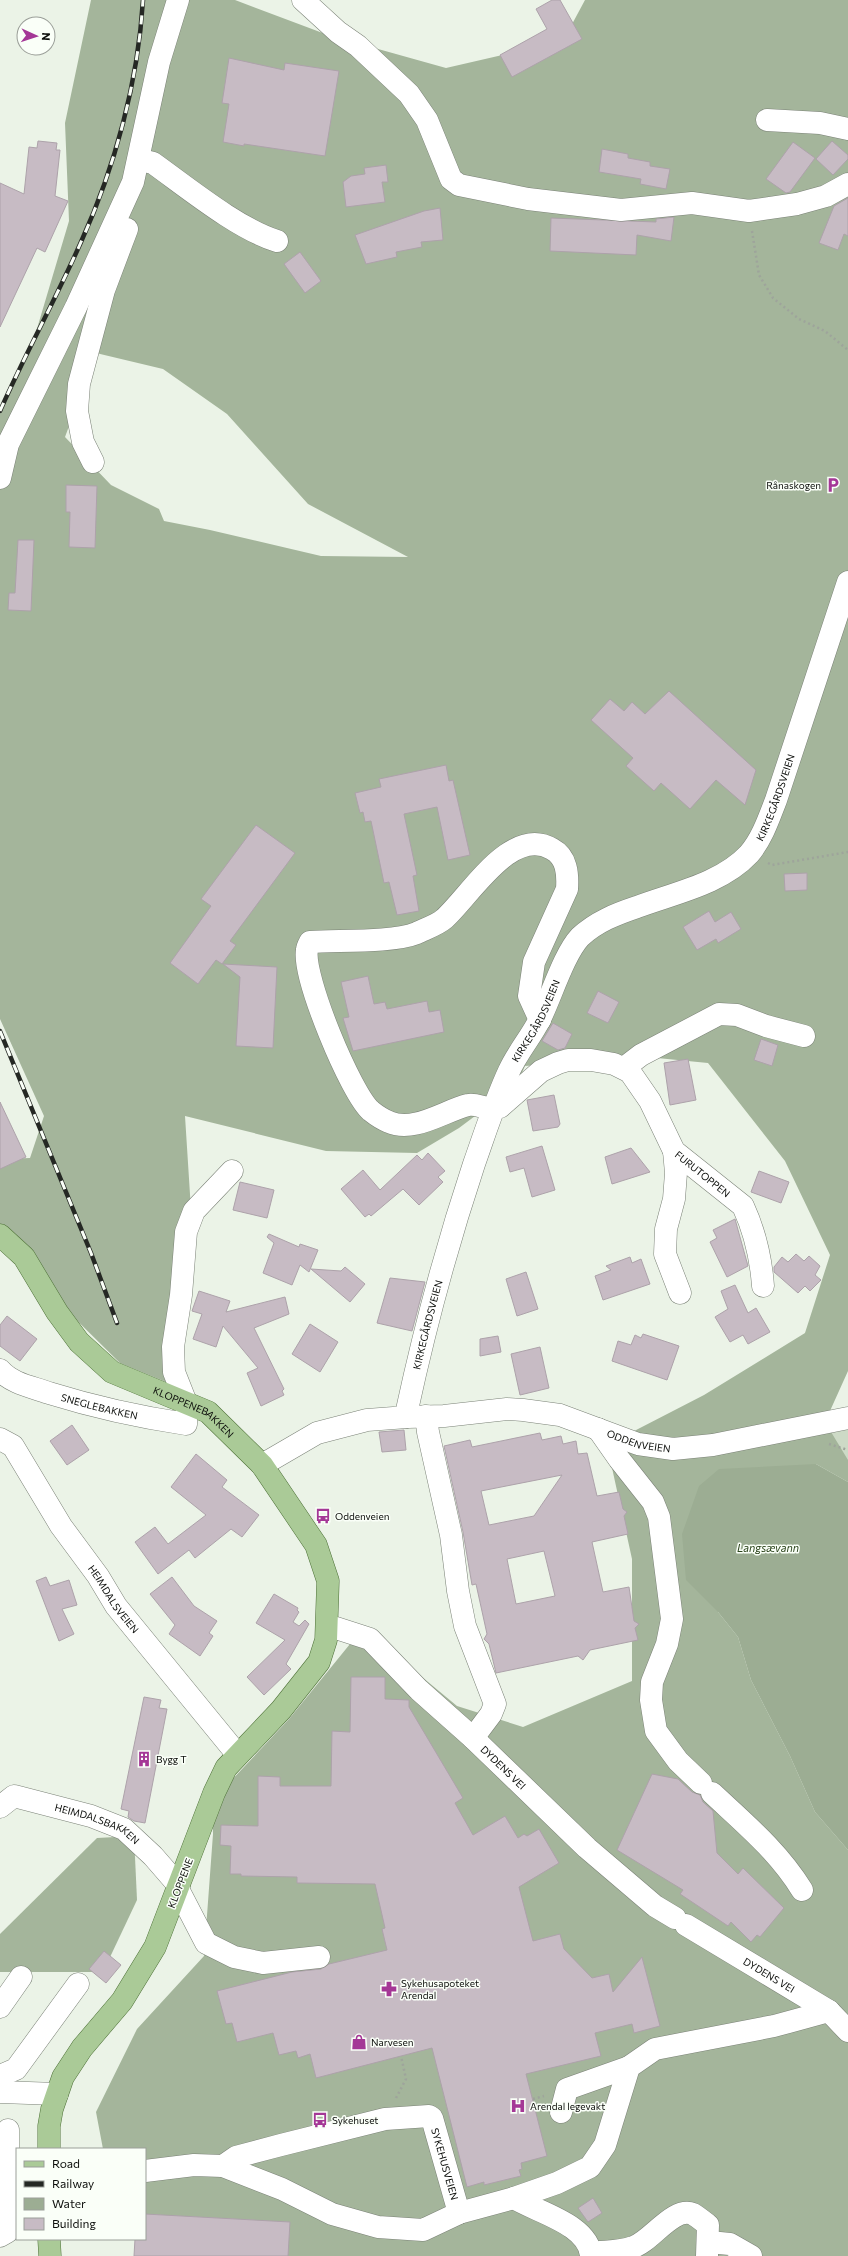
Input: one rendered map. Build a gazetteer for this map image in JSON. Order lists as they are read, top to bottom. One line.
{"streets":{"main road":["KLOPPENEBAKKEN","KLOPPENE"],"street":["KIRKEGÅRDSVEIEN","FURUTOPPEN","SNEGLEBAKKEN","ODDENVEIEN","HEIMDALSVEIEN","DYDENS VEI","HEIMDALSBAKKEN","SYKEHUSVEIEN"]},"crossings":[["KIRKEGÅRDSVEIEN","ODDENVEIEN"],["KIRKEGÅRDSVEIEN","DYDENS VEI"],["SNEGLEBAKKEN","KLOPPENEBAKKEN"],["KLOPPENEBAKKEN","DYDENS VEI"],["KLOPPENEBAKKEN","KLOPPENE"],["HEIMDALSVEIEN","KLOPPENE"],["DYDENS VEI","KLOPPENE"],["HEIMDALSBAKKEN","KLOPPENE"]],"water":["Langsævann"],"places":{"parking":["Rånaskogen"],"bus stop":["Oddenveien","Sykehuset"],"building":["Bygg T"],"pharmacy":["Sykehusapoteket Arendal"],"shop":["Narvesen"],"hospital":["Arendal legevakt"]},"legend":["Road","Railway","Water","Building"],"north":"right"}
